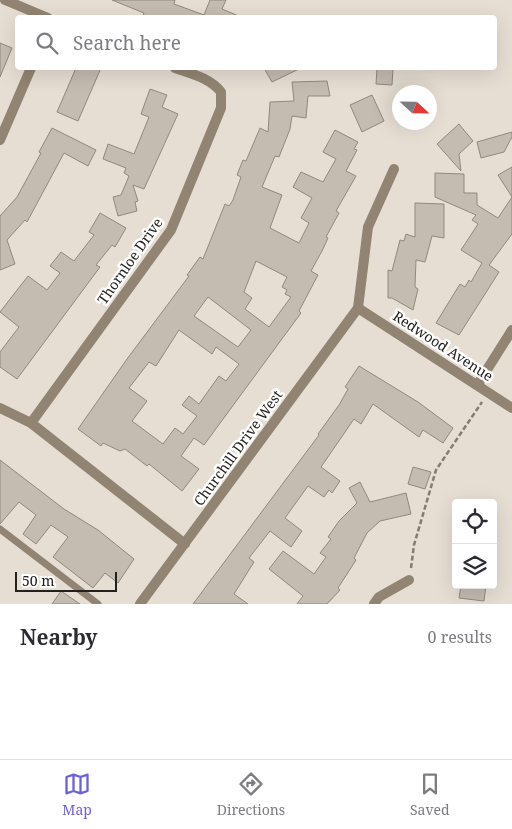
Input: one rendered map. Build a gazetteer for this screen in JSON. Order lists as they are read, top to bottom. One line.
{"streets":{"street":["Thornloe Drive","Redwood Avenue","Churchill Drive West"]},"crossings":[["Redwood Avenue","Churchill Drive West"]],"scale_bar":"50 m","north":"right","page":{"search":"Search here","scale":"50 m","heading":["Nearby","0 results"],"nav":["Map","Directions","Saved"]}}
